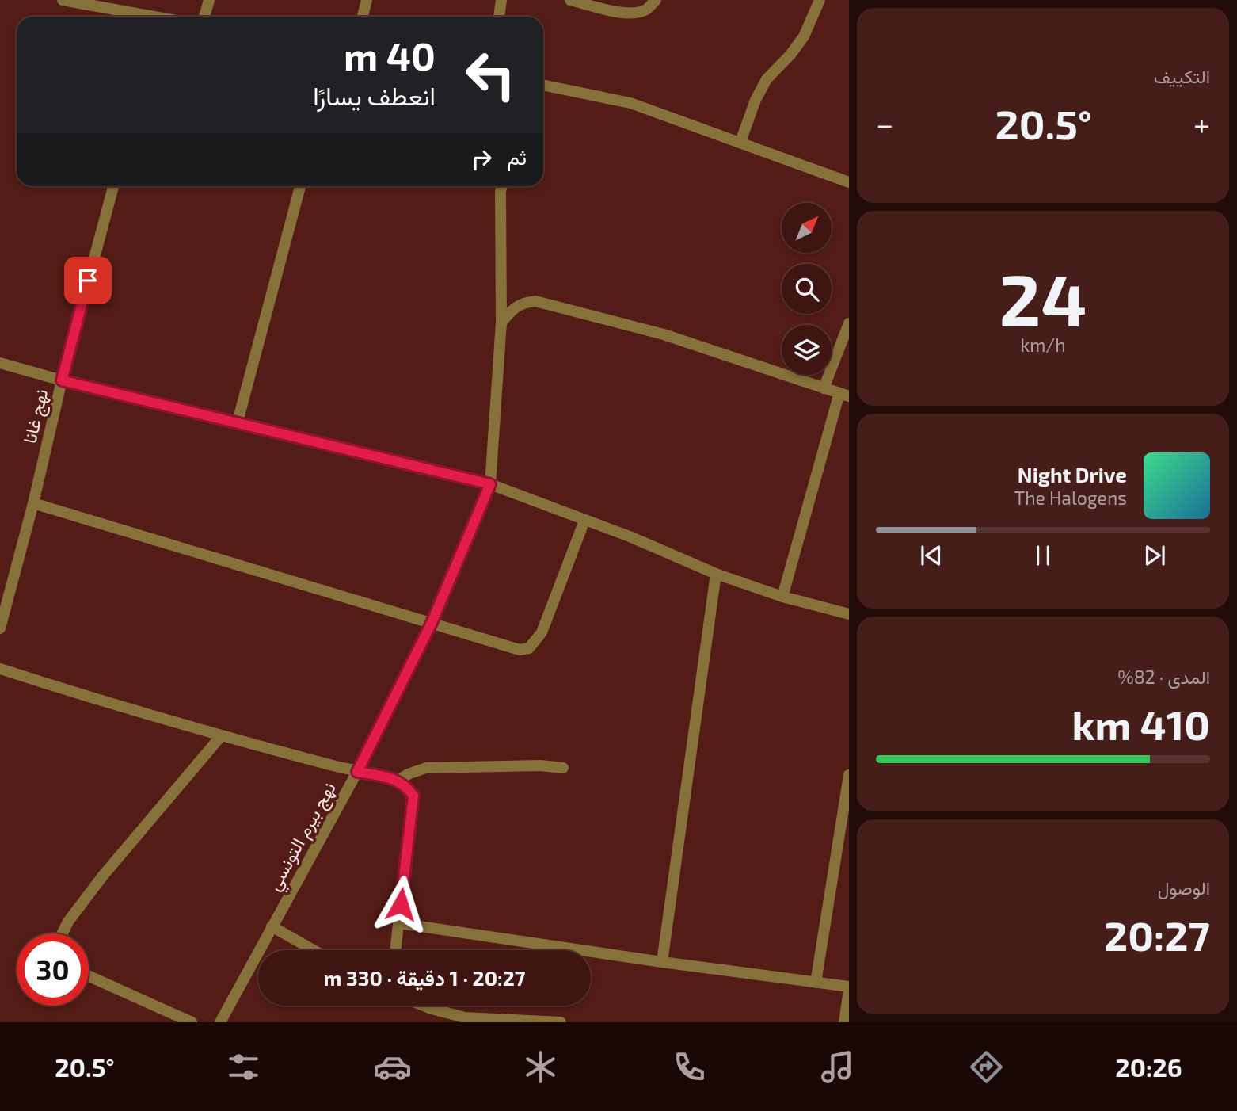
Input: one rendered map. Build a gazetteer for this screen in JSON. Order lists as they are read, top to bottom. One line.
{"streets":{"street":["نهج غانا","نهج بيرم التونسي"]},"north":"top right","page":{"tile":["التكييف",["24","km/h"],["المدى · 82%","410 km"],["الوصول","20:27"]],"turn":["40 m","انعطف يسارًا"],"heat":["−","20.5°","+"],"then":"ثم","song":["Night Drive","The Halogens"],"limit":"30","trip":"20:27 · 1 دقيقة · 330 m","tabs":["20:26","20.5°"]}}
